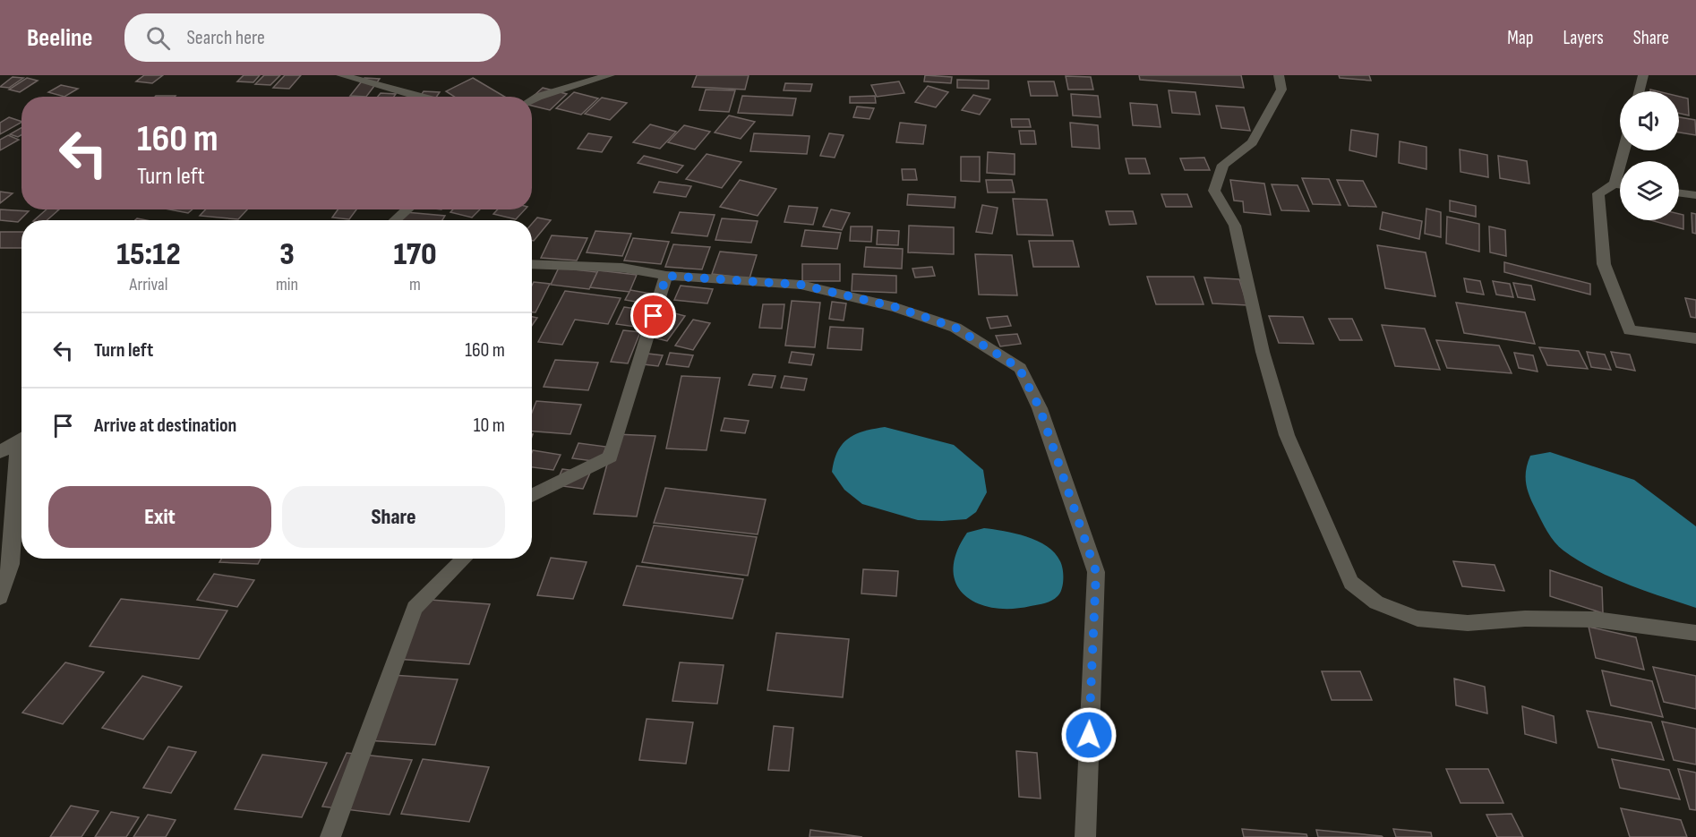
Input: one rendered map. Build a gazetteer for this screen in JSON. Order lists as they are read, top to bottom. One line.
{"page":{"header":"Beeline","search":"Search here","nav":["Map","Layers","Share"],"turn":["160 m","Turn left"],"eta":["15:12","Arrival","3","min","170","m"],"list":[{"name":"Turn left","value":"160 m"},{"name":"Arrive at destination","value":"10 m"}],"buttons":["Exit","Share"]}}
